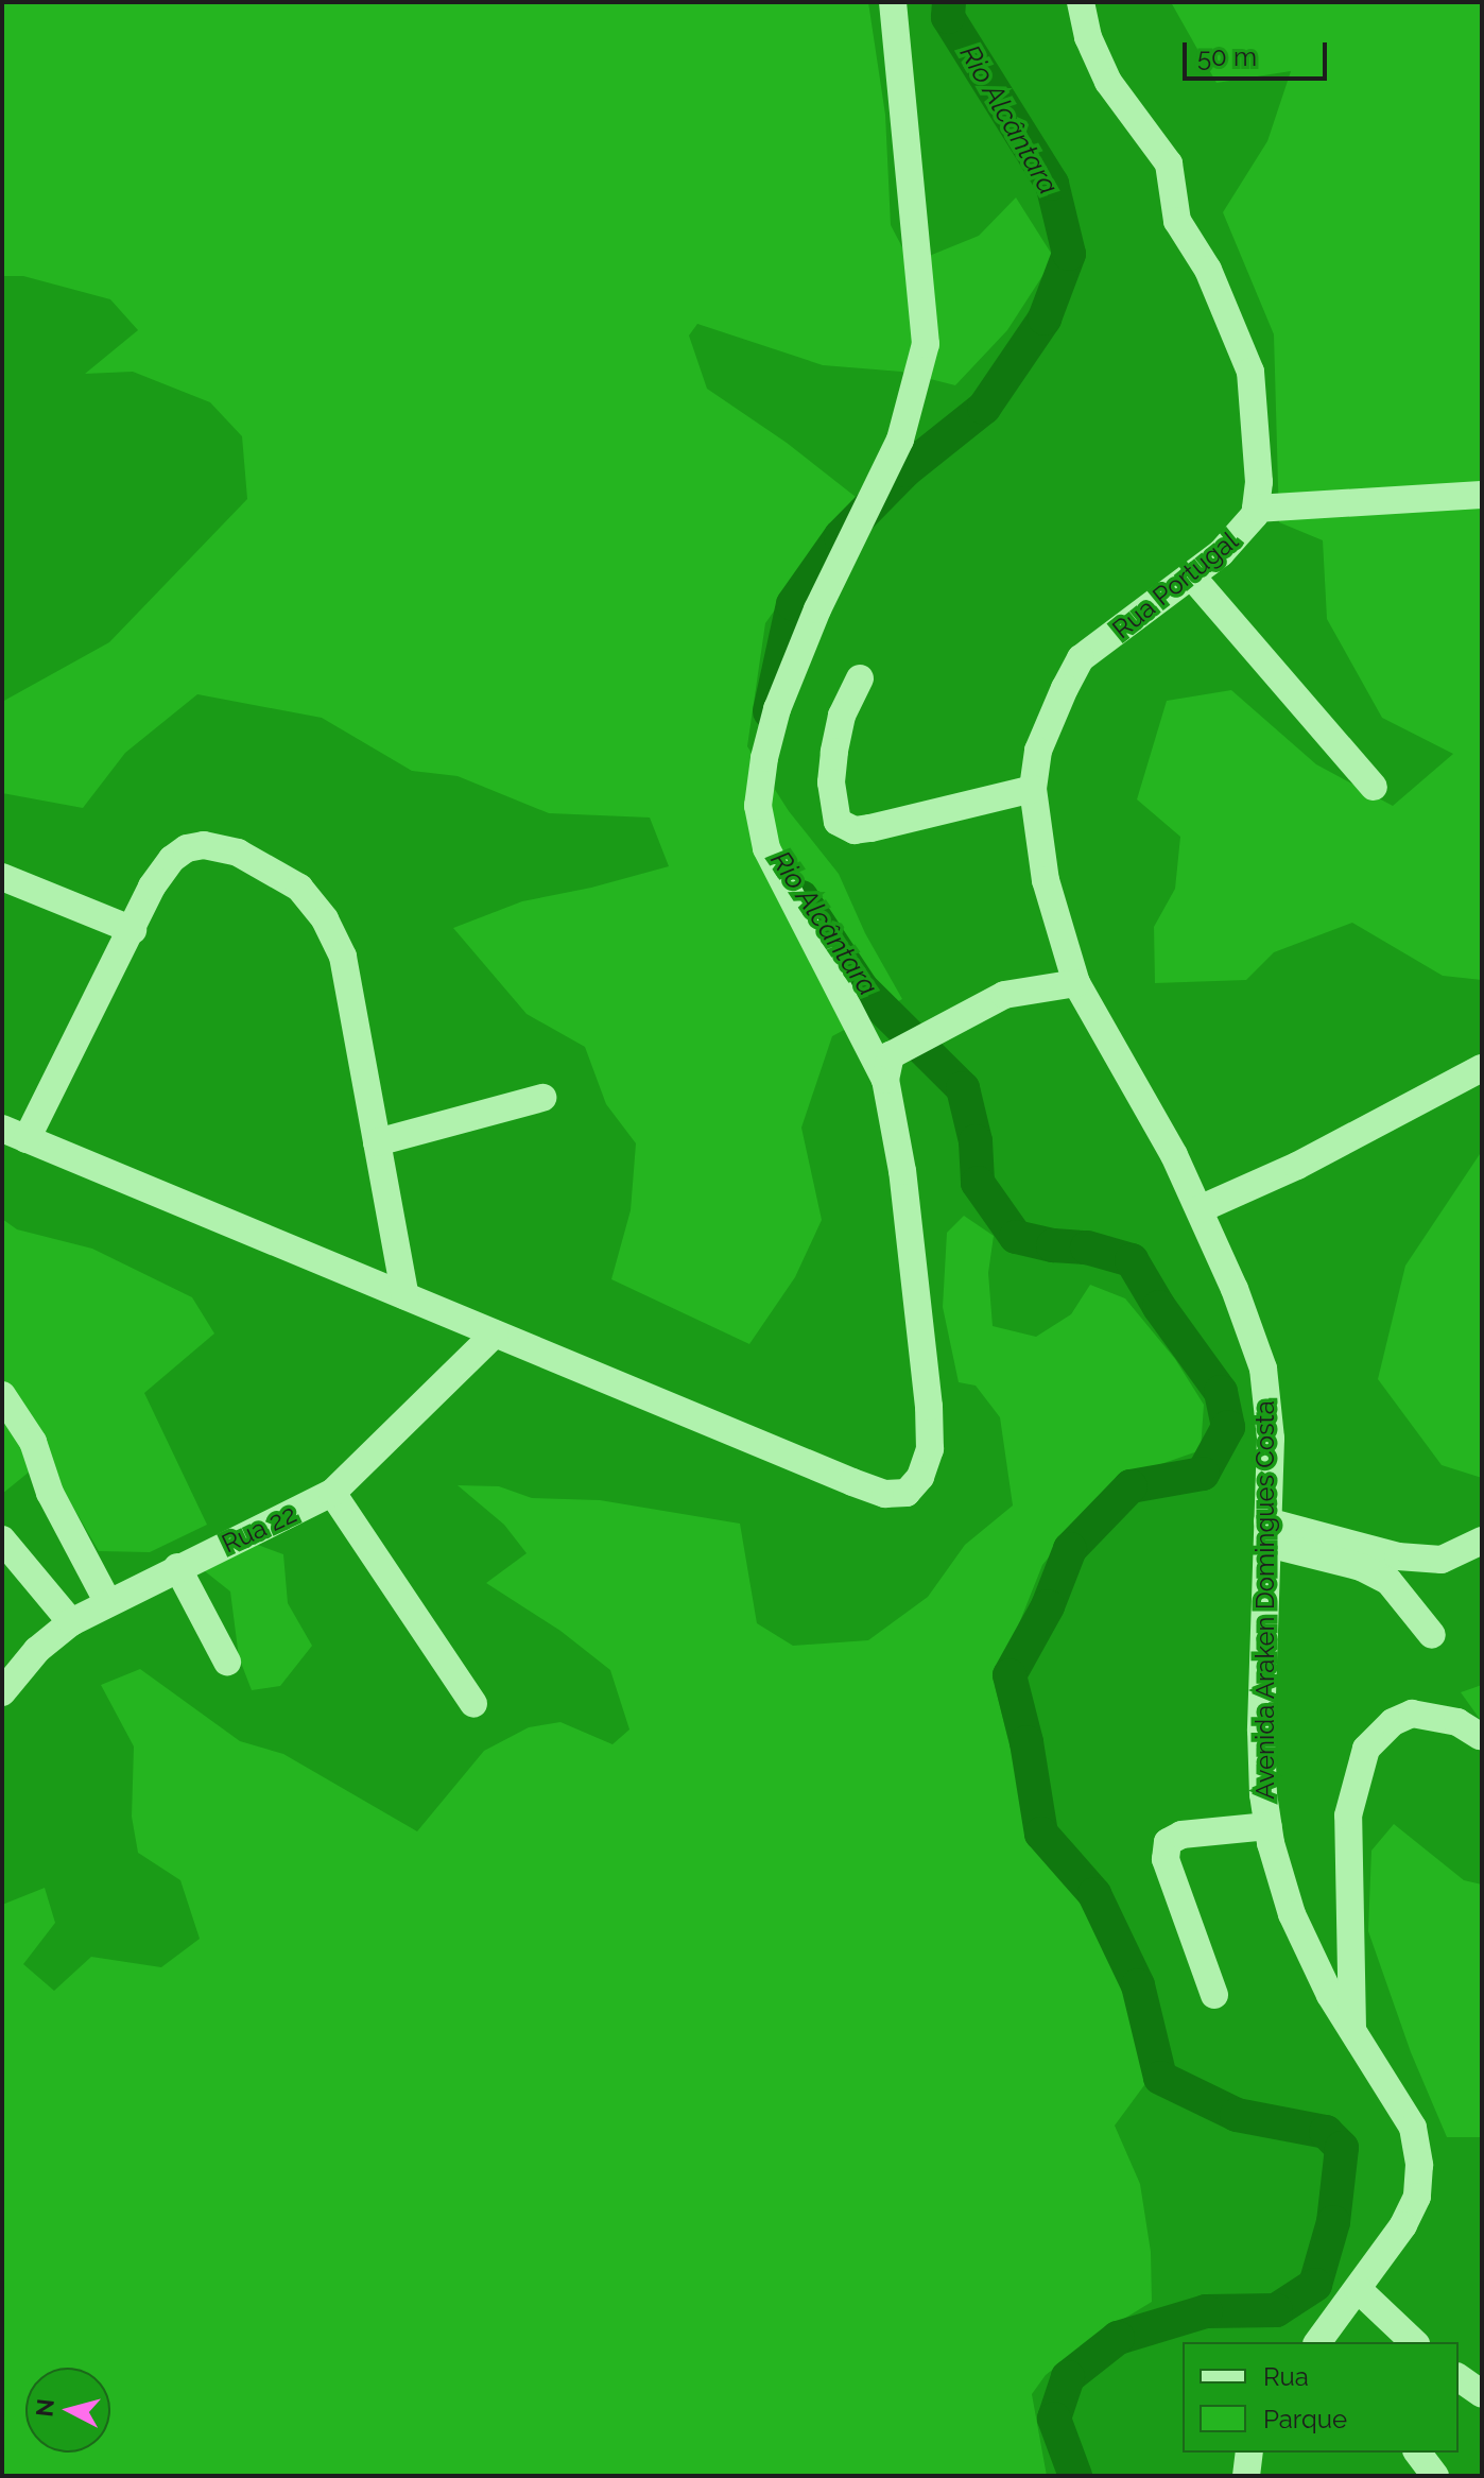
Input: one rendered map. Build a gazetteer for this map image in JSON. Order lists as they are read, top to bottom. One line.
{"streets":{"street":["Rua Portugal","Rua 22","Avenida Araken Domingues Costa"]},"crossings":[["Rua Portugal","Avenida Araken Domingues Costa"]],"water":["Rio Alcântara"],"legend":["Rua","Parque"],"scale_bar":"50 m","north":"left"}
